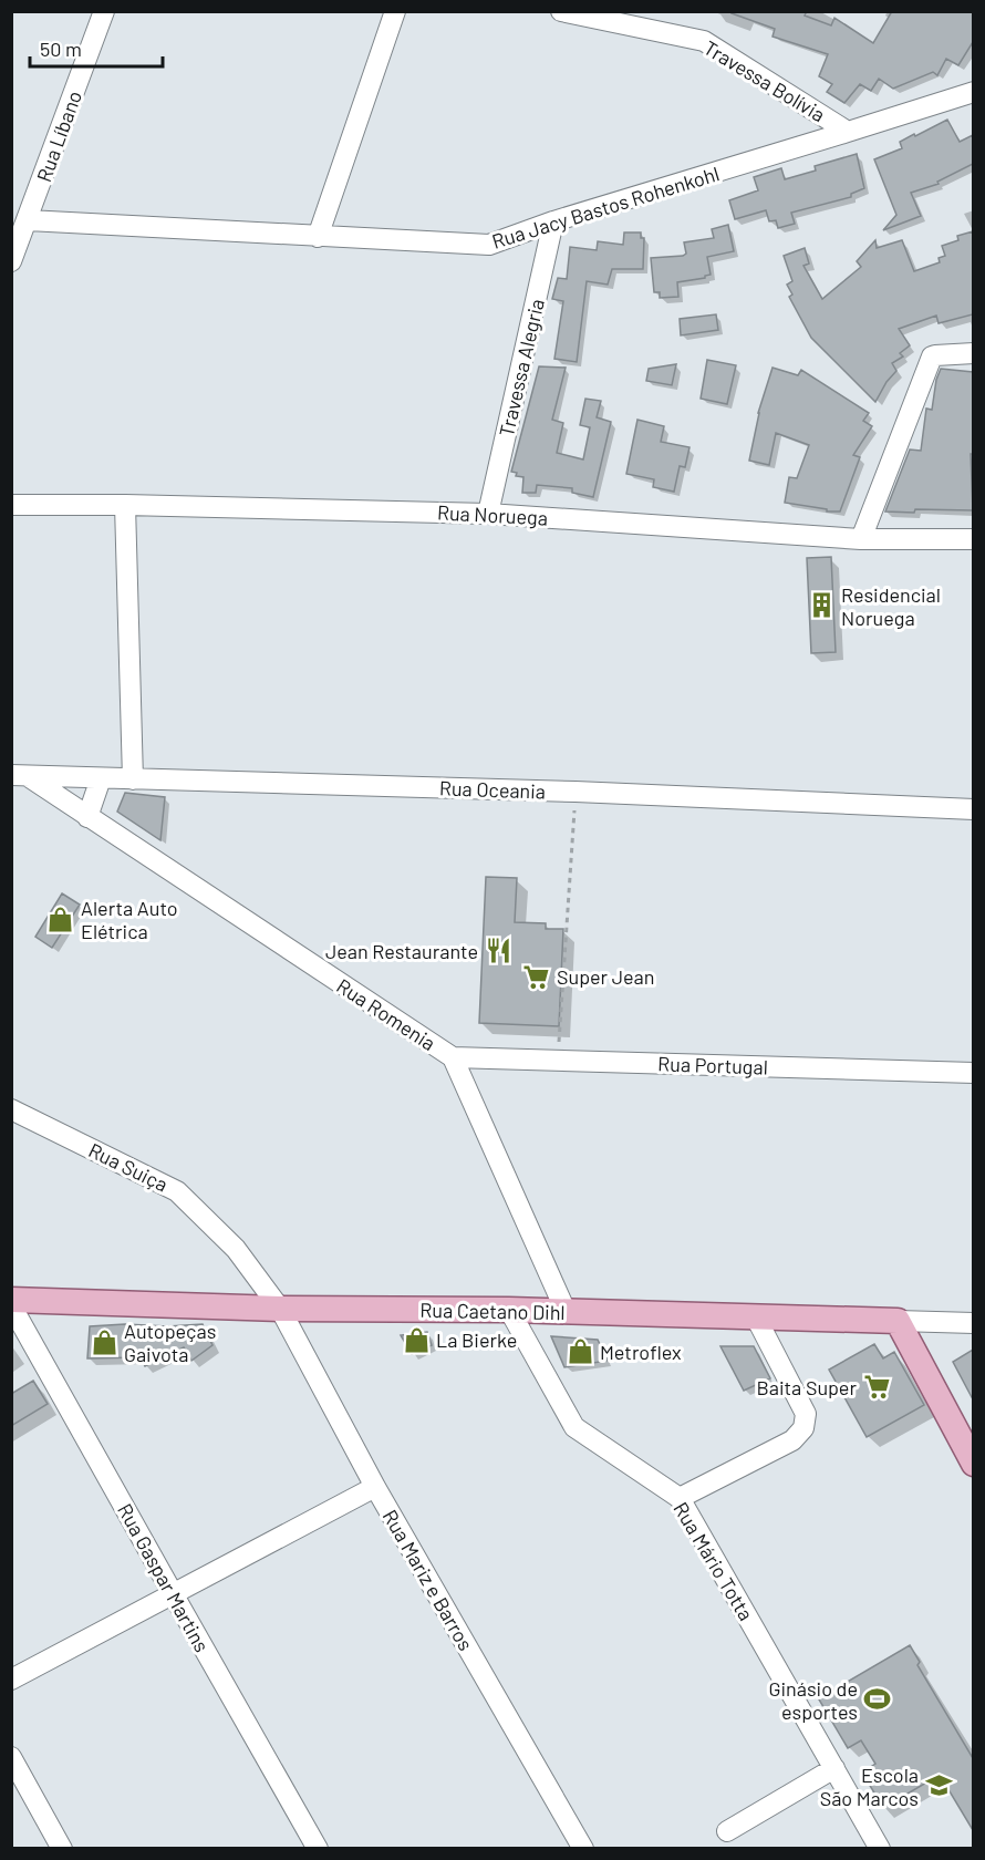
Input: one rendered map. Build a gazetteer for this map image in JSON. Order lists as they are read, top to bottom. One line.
{"streets":{"main road":["Rua Caetano Dihl"],"street":["Travessa Bolívia","Rua Líbano","Rua Jacy Bastos Rohenkohl","Travessa Alegria","Rua Noruega","Rua Oceania","Rua Romenia","Rua Portugal","Rua Suiça","Rua Mário Totta","Rua Gaspar Martins","Rua Mariz e Barros"]},"crossings":[["Travessa Bolívia","Rua Jacy Bastos Rohenkohl"],["Rua Líbano","Rua Jacy Bastos Rohenkohl"],["Rua Jacy Bastos Rohenkohl","Travessa Alegria"],["Travessa Alegria","Rua Noruega"],["Rua Oceania","Rua Romenia"],["Rua Romenia","Rua Portugal"],["Rua Romenia","Rua Caetano Dihl"],["Rua Suiça","Rua Caetano Dihl"],["Rua Suiça","Rua Mariz e Barros"],["Rua Caetano Dihl","Rua Mário Totta"],["Rua Caetano Dihl","Rua Mariz e Barros"]],"places":{"building":["Residencial Noruega"],"shop":["Alerta Auto Elétrica","La Bierke","Autopeças Gaivota","Metroflex"],"restaurant":["Jean Restaurante"],"supermarket":["Super Jean","Baita Super"],"sports":["Ginásio de esportes"],"school or university":["Escola São Marcos"]},"scale_bar":"50 m"}
